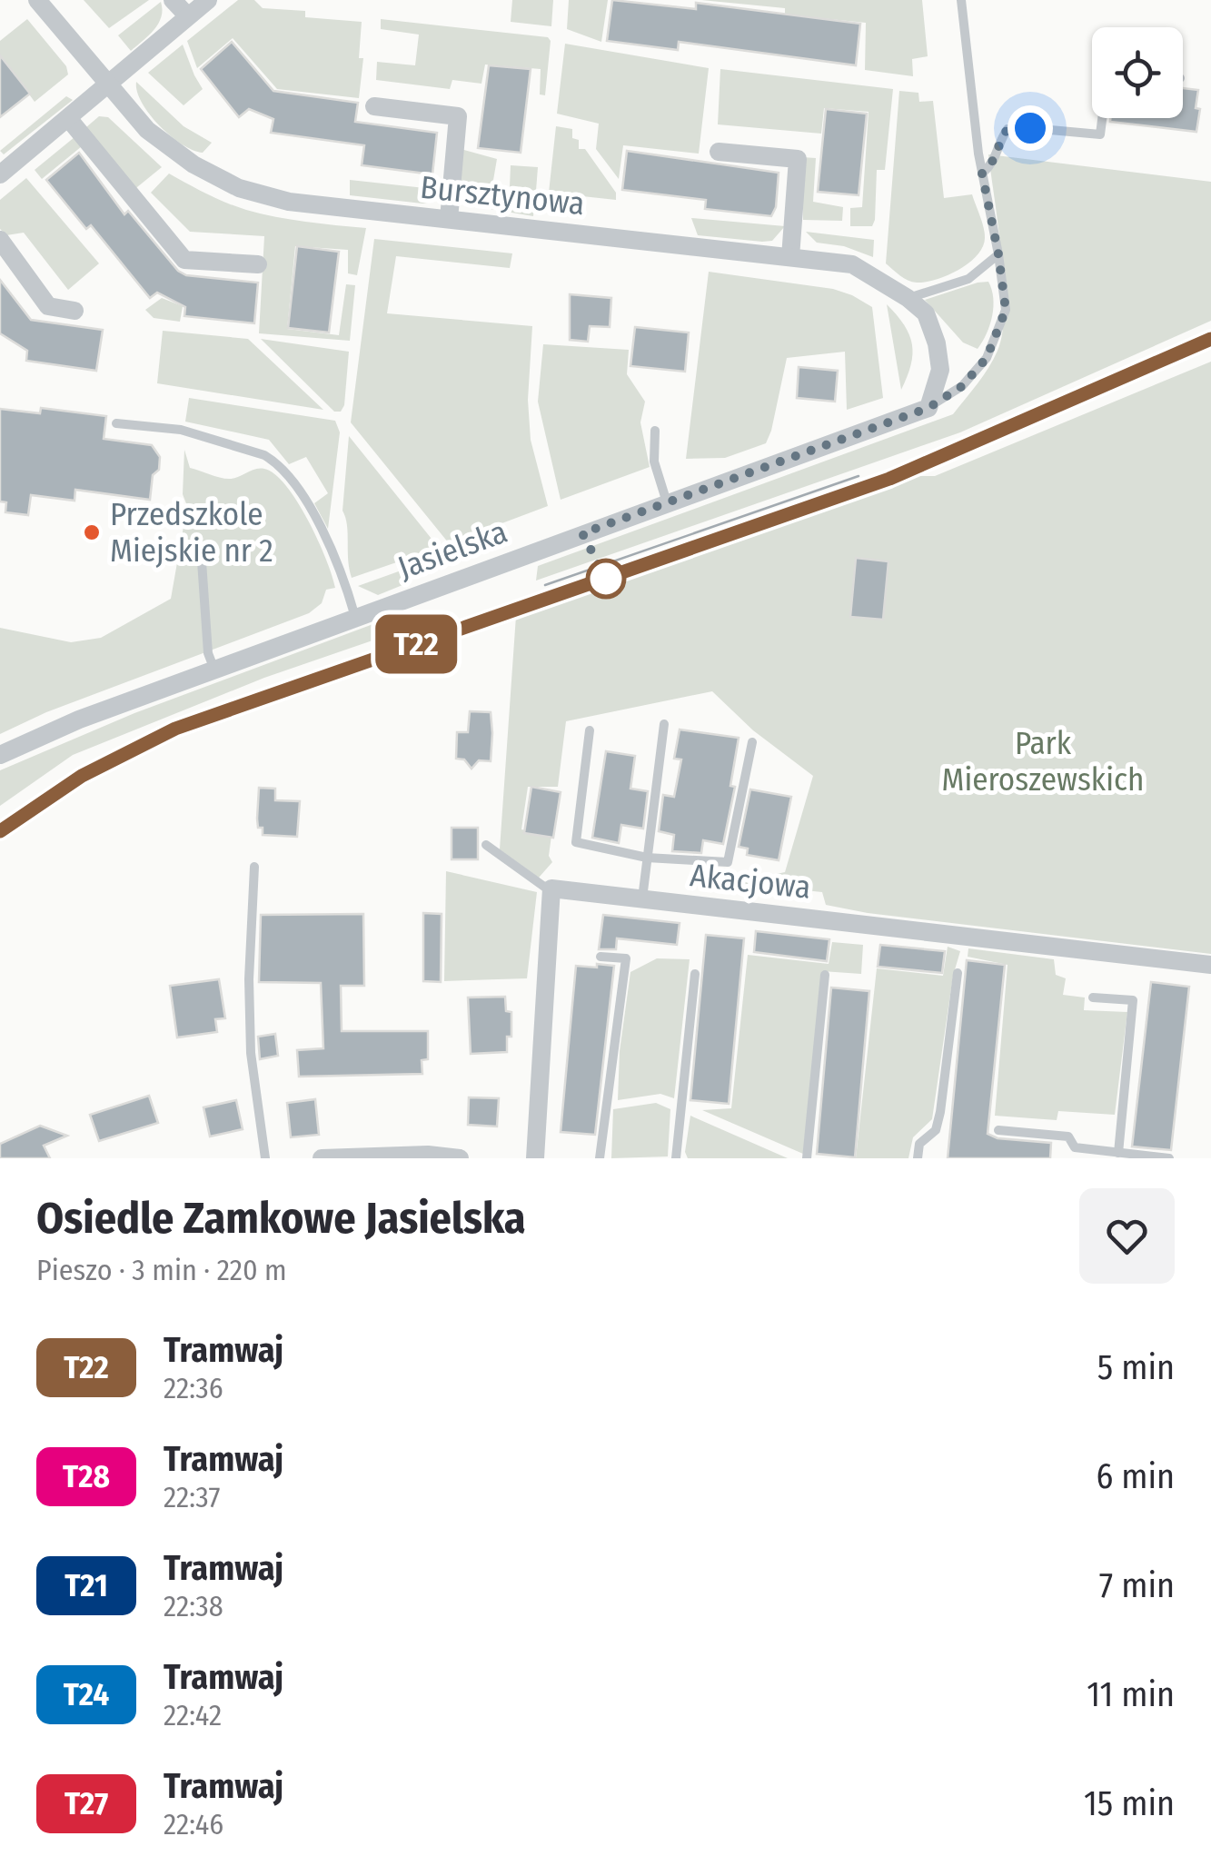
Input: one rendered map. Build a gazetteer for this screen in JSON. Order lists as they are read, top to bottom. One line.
{"streets":{"street":["Bursztynowa","Jasielska","Akacjowa"]},"crossings":[["Bursztynowa","Jasielska"]],"parks":["Park Mieroszewskich"],"places":["Przedszkole Miejskie nr 2"],"lines":["tram line T22"],"page":{"on_map":"T22","heading":["Osiedle Zamkowe Jasielska","Pieszo · 3 min · 220 m"],"list":[{"mark":"T22","name":"Tramwaj","note":"22:36","value":"5 min"},{"mark":"T28","name":"Tramwaj","note":"22:37","value":"6 min"},{"mark":"T21","name":"Tramwaj","note":"22:38","value":"7 min"},{"mark":"T24","name":"Tramwaj","note":"22:42","value":"11 min"},{"mark":"T27","name":"Tramwaj","note":"22:46","value":"15 min"}]}}
